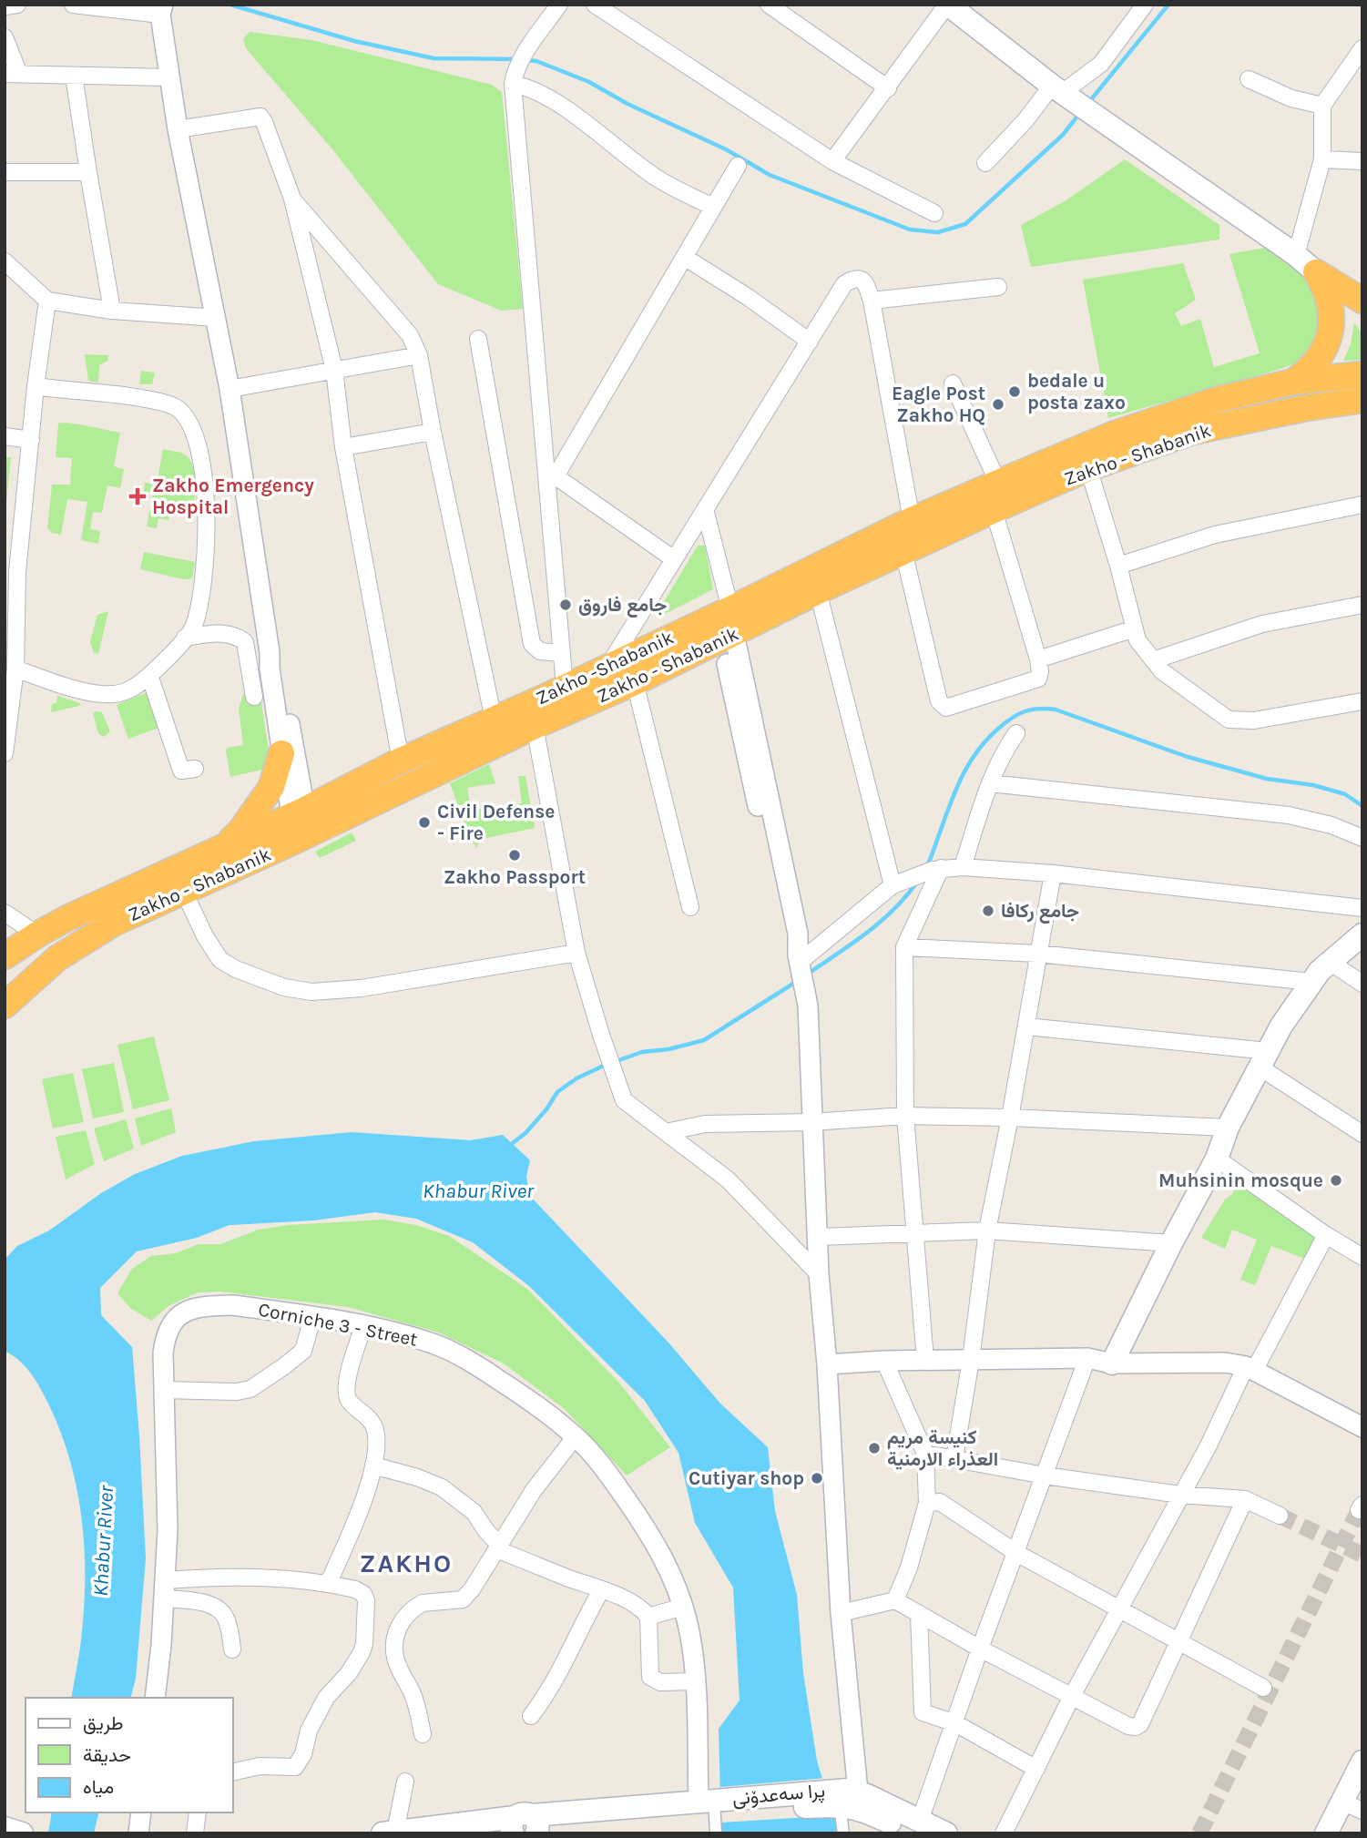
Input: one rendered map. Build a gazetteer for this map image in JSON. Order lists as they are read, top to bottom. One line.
{"streets":{"highway":["Zakho - Shabanik","Zakho -Shabanik"],"main road":["پرا سەعدۆنی"],"street":["Corniche 3 - Street"]},"crossings":[["Zakho - Shabanik","Zakho -Shabanik"],["Corniche 3 - Street","پرا سەعدۆنی"]],"districts":["ZAKHO"],"water":["Khabur River"],"places":{"other":["bedale u posta zaxo","Eagle Post Zakho HQ","جامع فاروق","Civil Defense - Fire","Zakho Passport","جامع ركافا","Muhsinin mosque","كنيسة مريم العذراء الارمنية","Cutiyar shop"],"health":["Zakho Emergency Hospital"]},"legend":["طريق","حديقة","مياه"]}
